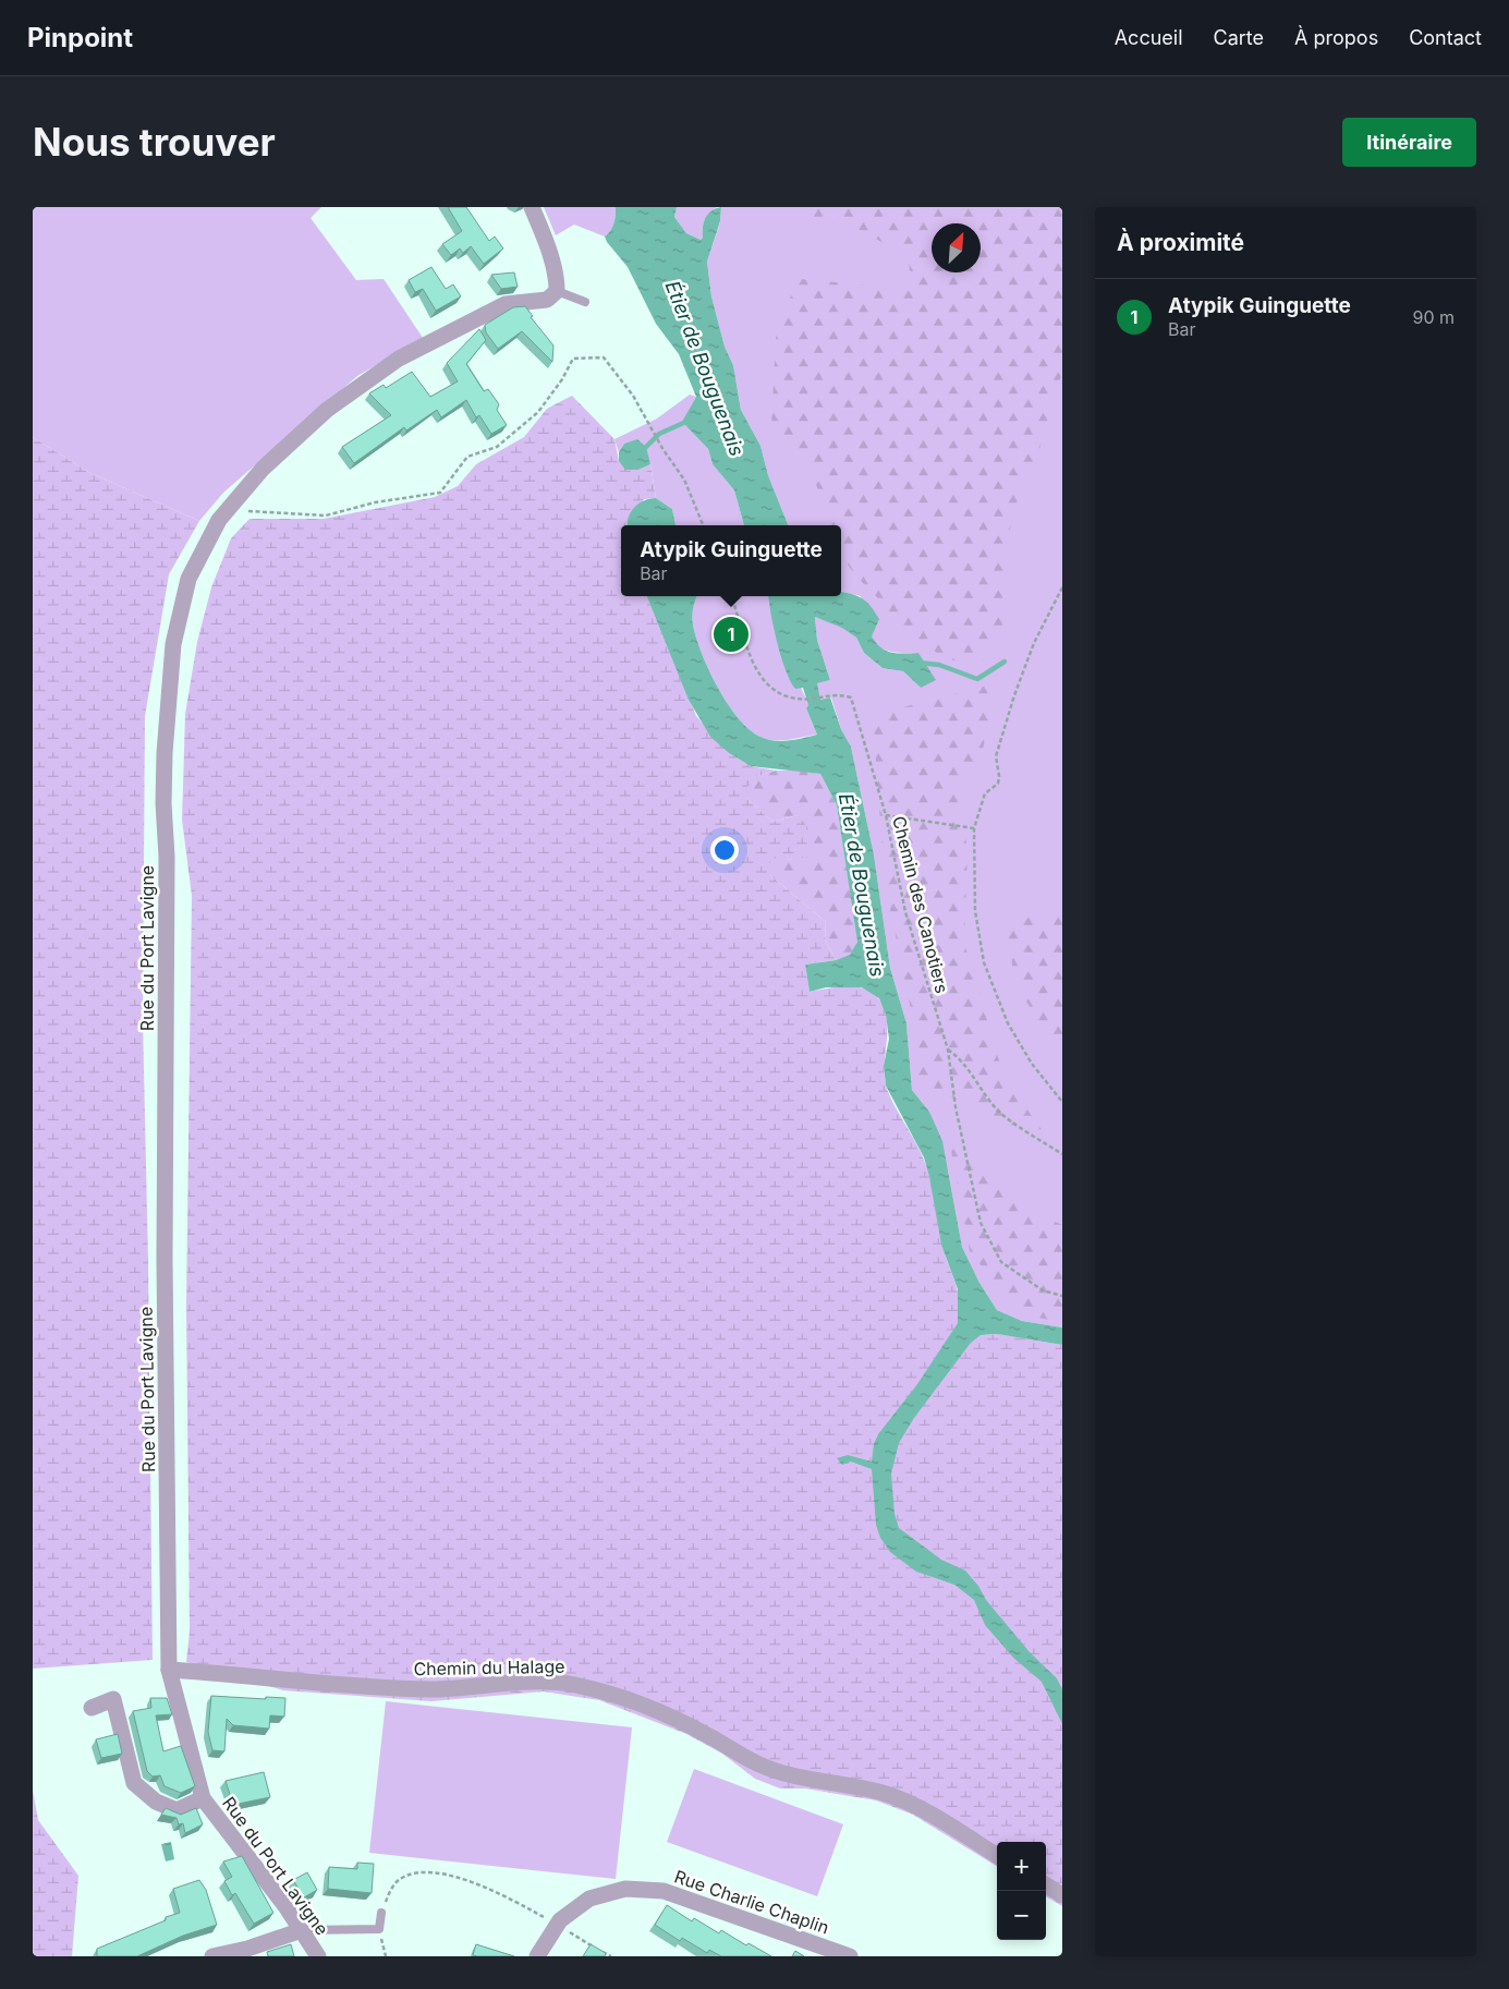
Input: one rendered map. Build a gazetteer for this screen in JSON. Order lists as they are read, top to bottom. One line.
{"streets":{"street":["Rue du Port Lavigne","Chemin du Halage","Rue Charlie Chaplin"],"path":["Chemin des Canotiers"]},"crossings":[["Rue du Port Lavigne","Chemin du Halage"]],"water":["Étier de Bouguenais"],"north":"top right","page":{"header":"Pinpoint","nav":["Accueil","Carte","À propos","Contact"],"buttons":"Itinéraire","title":"Nous trouver","heading":"À proximité","list":[{"mark":"1","name":"Atypik Guinguette","note":"Bar","value":"90 m"}],"popup":["Atypik Guinguette","Bar"],"pins":"1","map_buttons":["+","−"]}}
